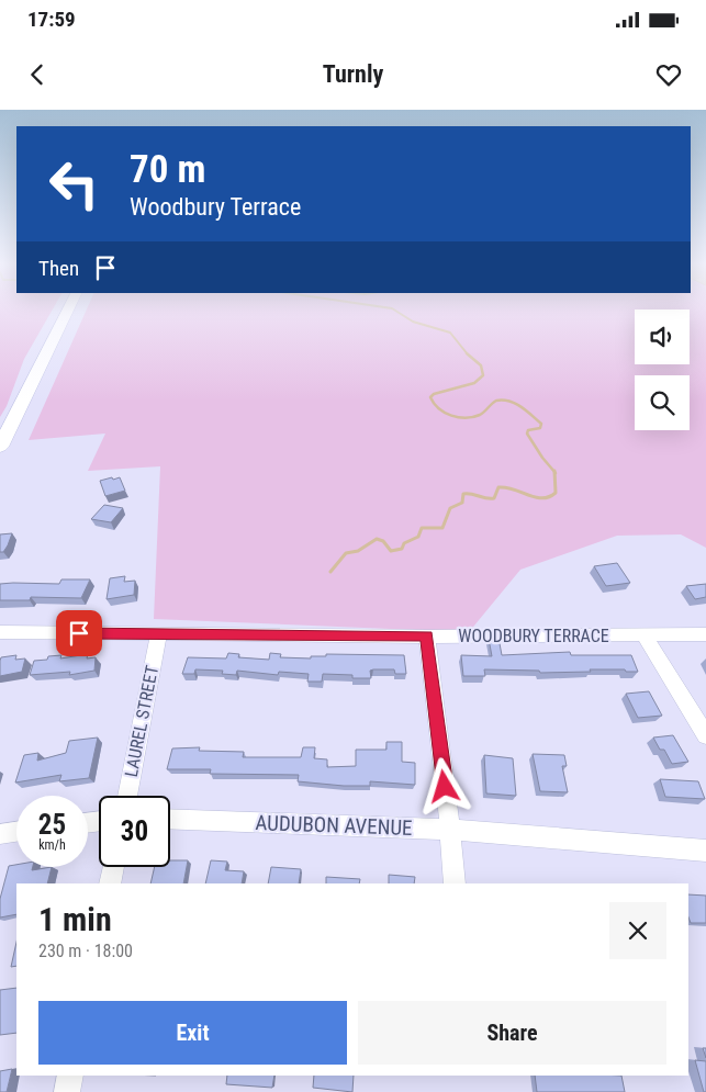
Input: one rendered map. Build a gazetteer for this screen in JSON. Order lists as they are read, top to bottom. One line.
{"streets":{"street":["WOODBURY TERRACE","LAUREL STREET","AUDUBON AVENUE"]},"crossings":[["WOODBURY TERRACE","LAUREL STREET"]],"page":{"status":"17:59","header":"Turnly","turn":["70 m","Woodbury Terrace"],"then":"Then","speed":"25 km/h","limit":"30","heading":["1 min","230 m · 18:00"],"buttons":["Exit","Share"]}}
